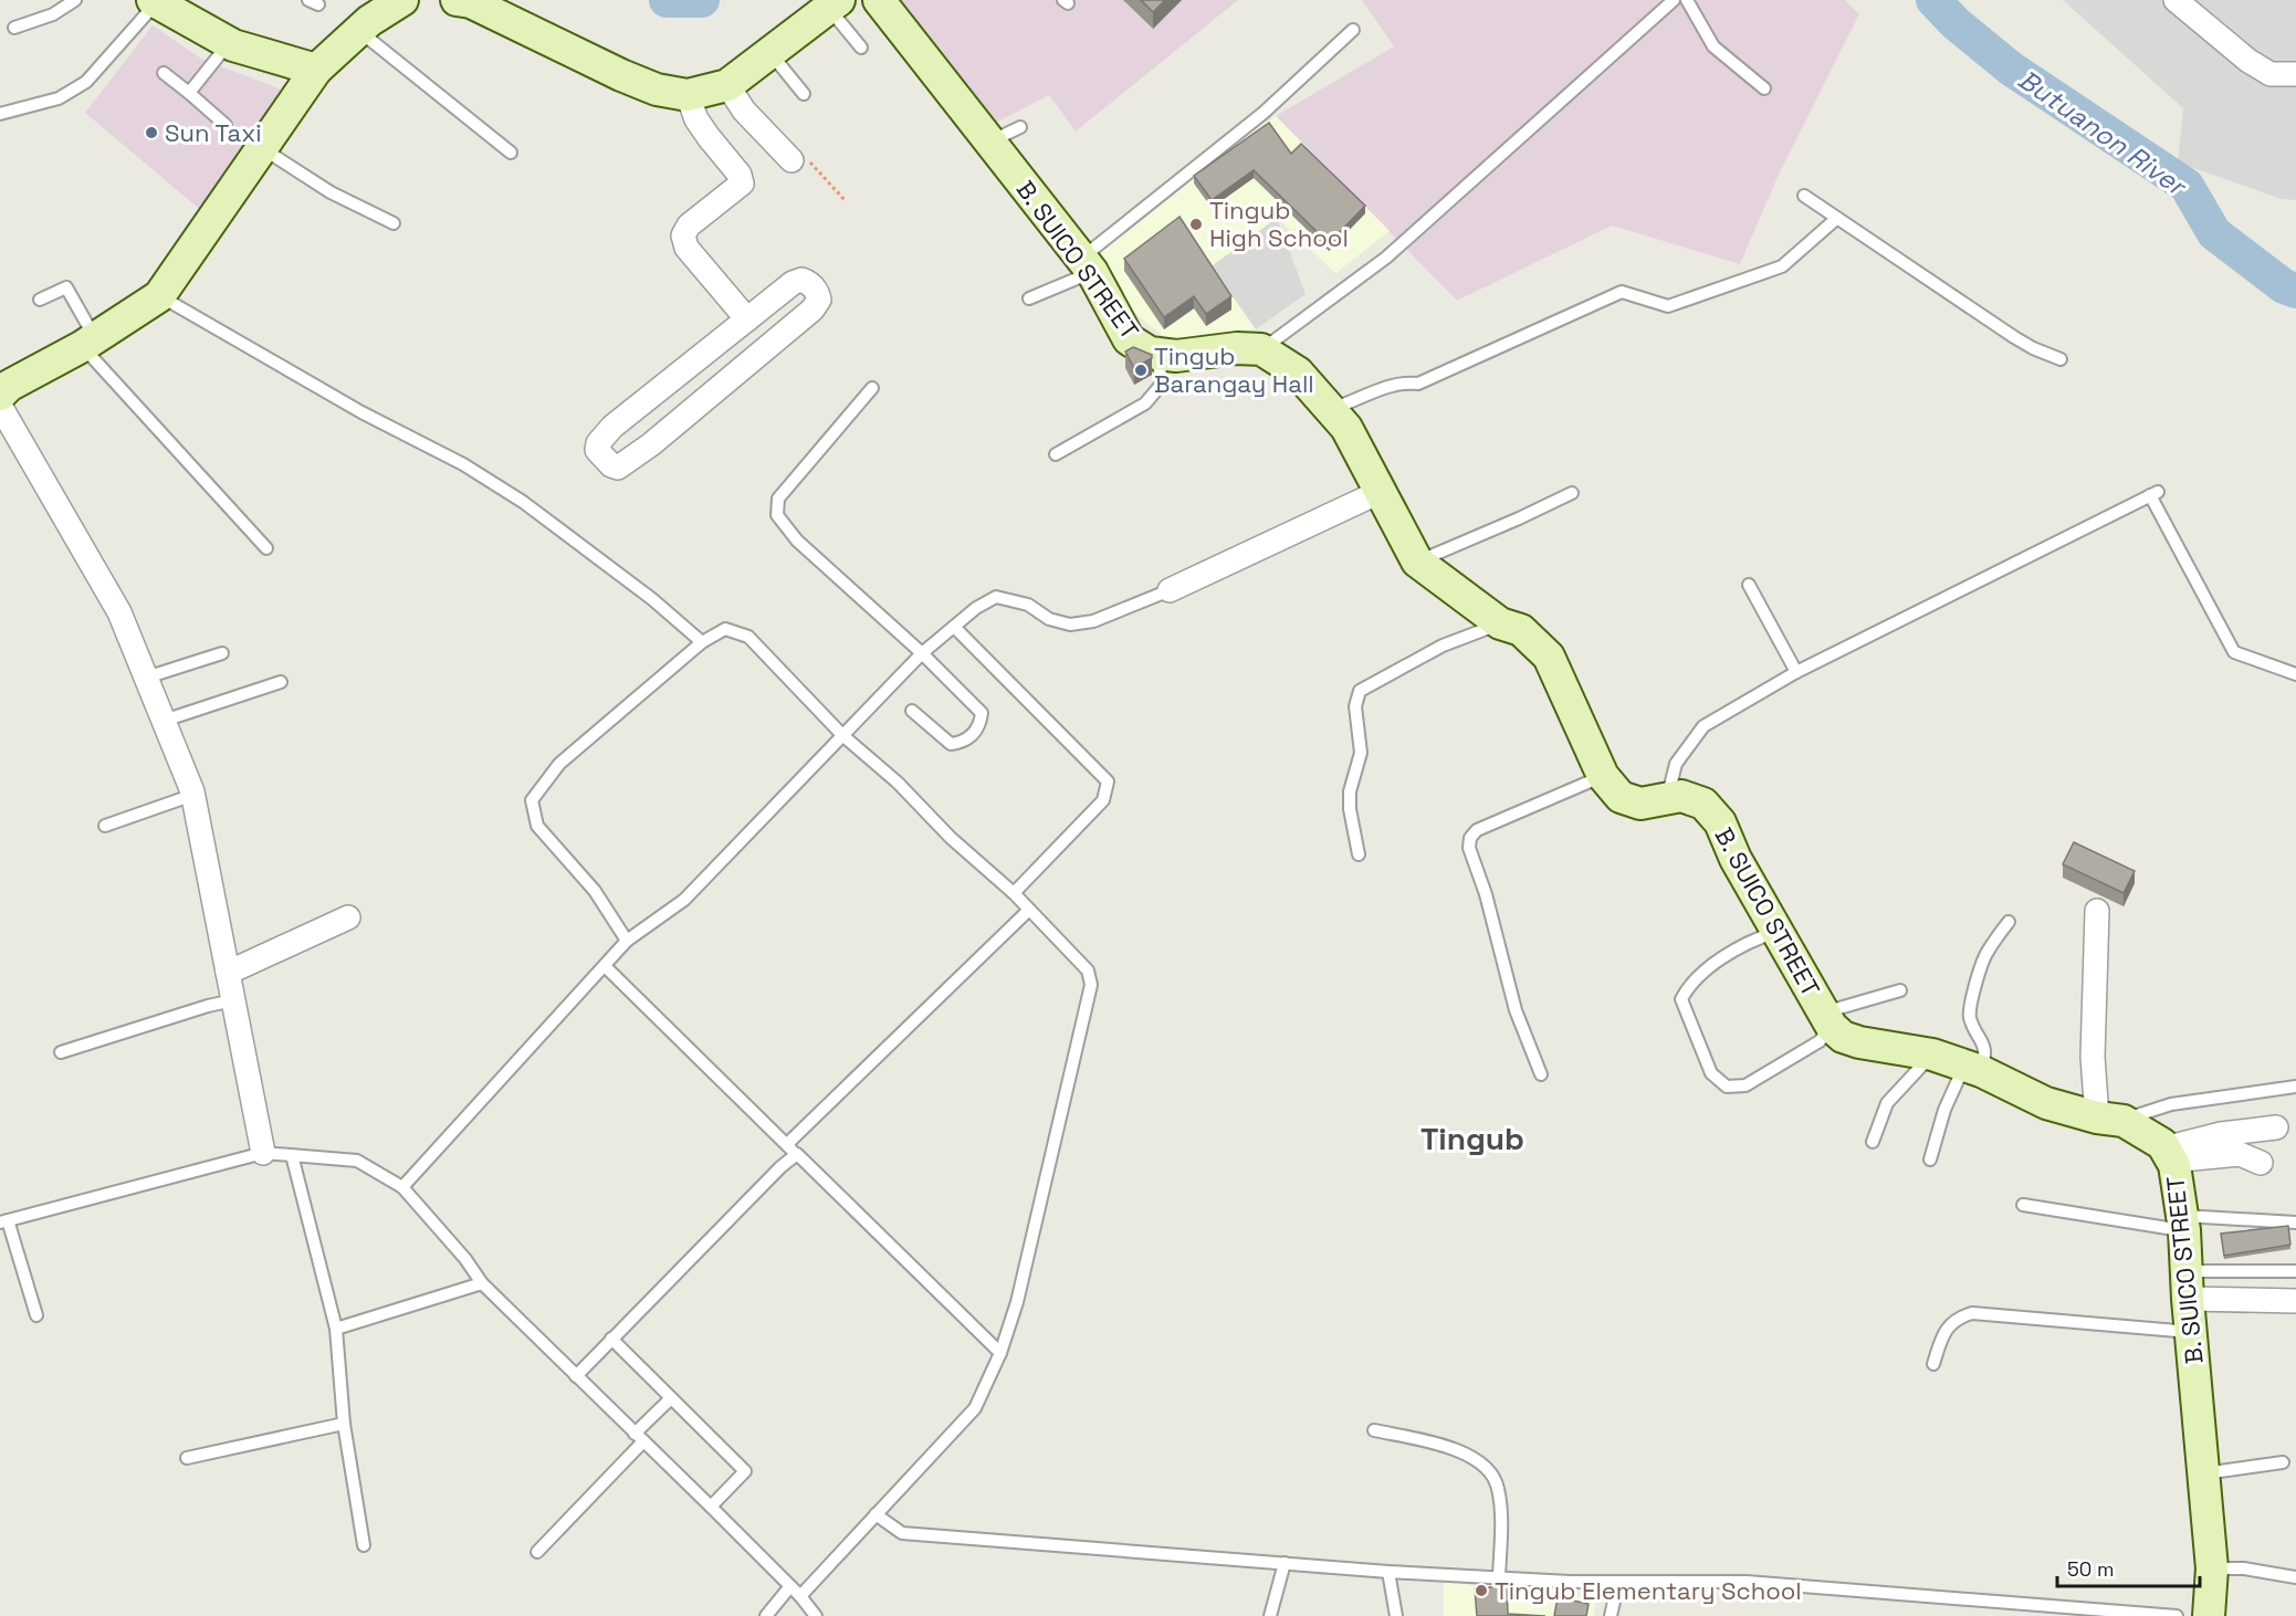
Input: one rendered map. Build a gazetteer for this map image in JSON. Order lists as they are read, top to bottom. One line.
{"streets":{"street":["B. SUICO STREET"]},"districts":["Tingub"],"water":["Butuanon River"],"places":["Sun Taxi","Tingub High School","Tingub Barangay Hall","Tingub Elementary School"],"scale_bar":"50 m"}
